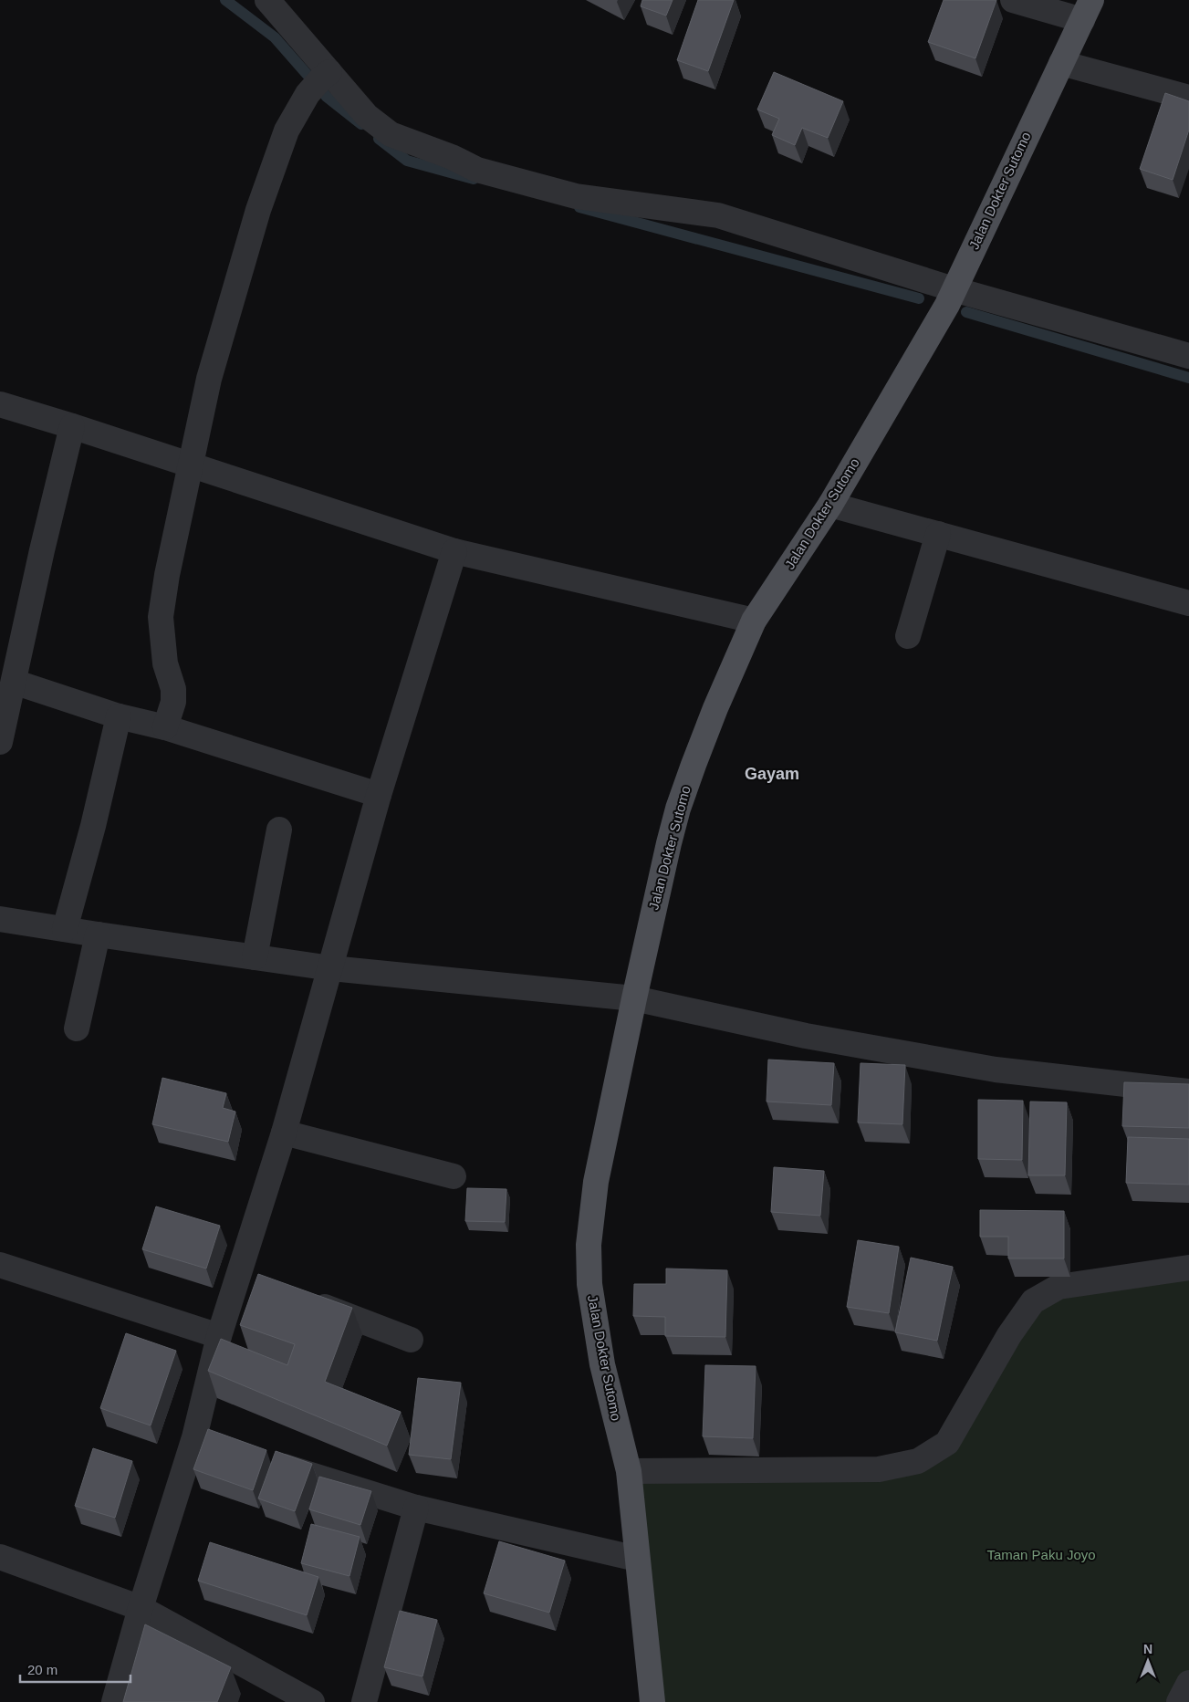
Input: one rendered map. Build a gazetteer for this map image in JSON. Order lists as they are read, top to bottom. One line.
{"streets":{"main road":["Jalan Dokter Sutomo"]},"districts":["Gayam"],"parks":["Taman Paku Joyo"],"scale_bar":"20 m","north":"top"}
